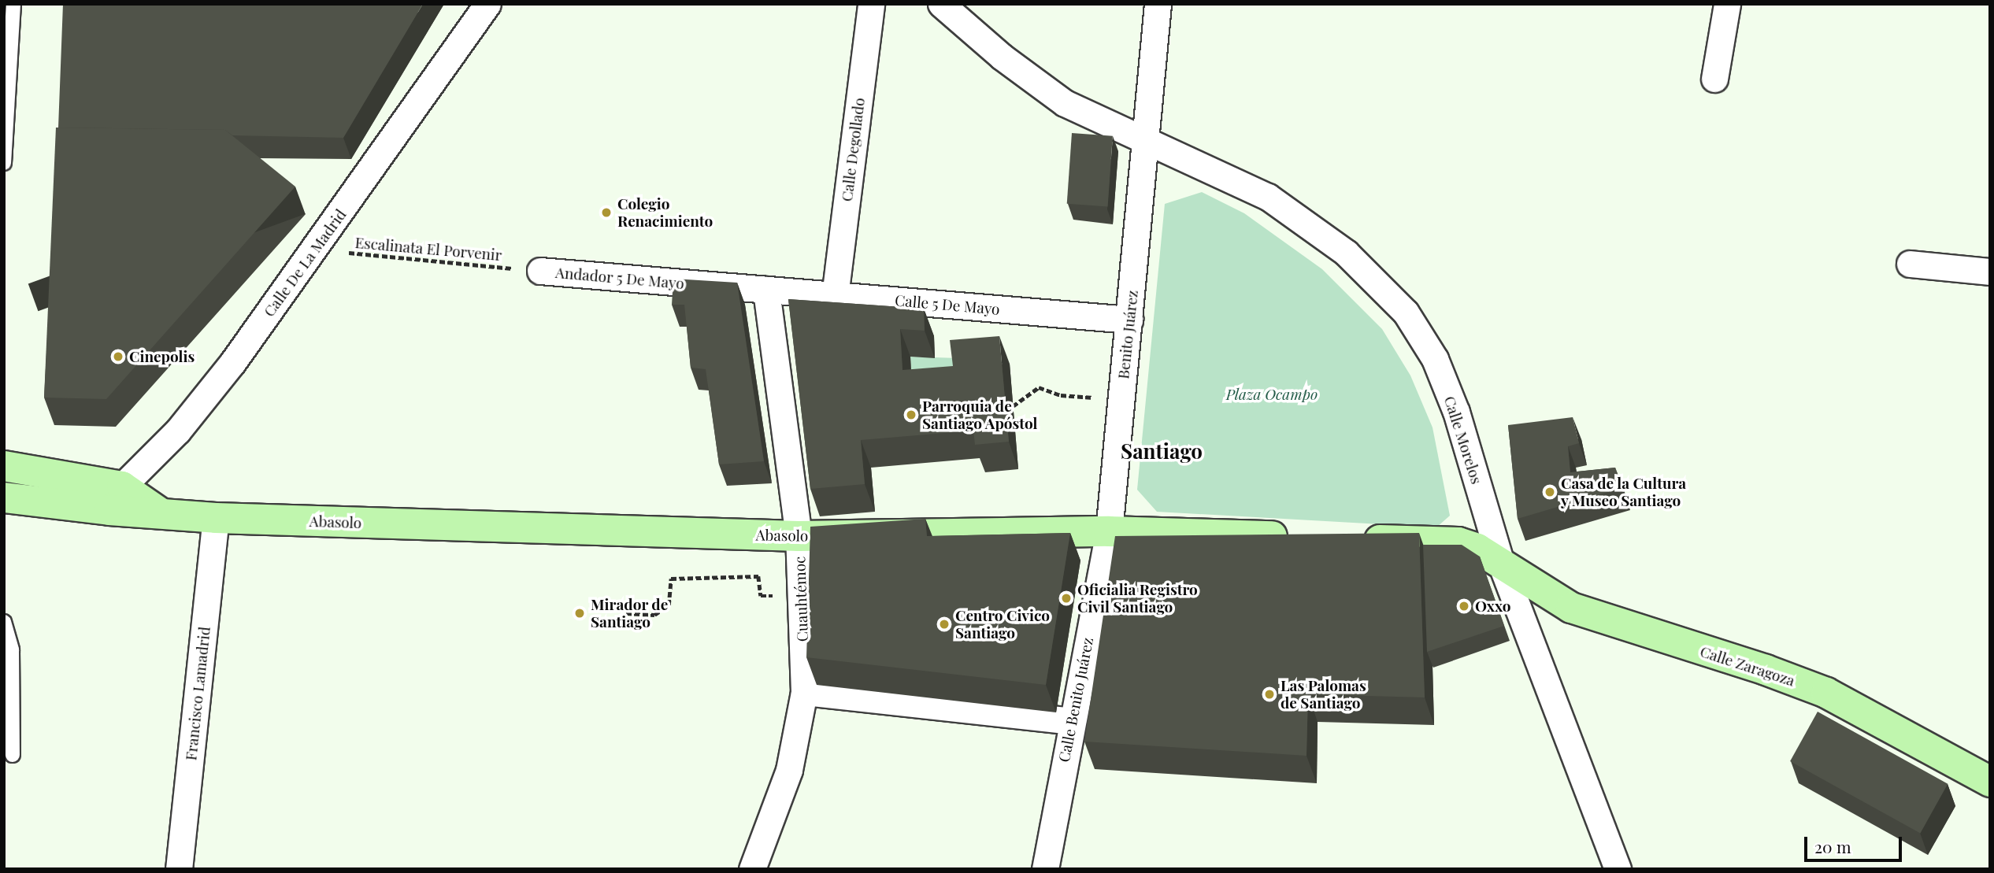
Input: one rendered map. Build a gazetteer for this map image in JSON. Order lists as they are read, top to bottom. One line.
{"streets":{"street":["Calle Degollado","Calle De La Madrid","Andador 5 De Mayo","Calle 5 De Mayo","Benito Juárez","Calle Morelos","Abasolo","Cuauhtémoc","Calle Zaragoza","Francisco Lamadrid","Calle Benito Juárez"],"path":["Escalinata El Porvenir"]},"crossings":[["Calle Degollado","Calle 5 De Mayo"],["Escalinata El Porvenir","Calle De La Madrid"],["Escalinata El Porvenir","Andador 5 De Mayo"],["Calle De La Madrid","Abasolo"],["Andador 5 De Mayo","Calle 5 De Mayo"],["Andador 5 De Mayo","Cuauhtémoc"],["Calle 5 De Mayo","Benito Juárez"],["Calle 5 De Mayo","Cuauhtémoc"],["Benito Juárez","Calle Morelos"],["Benito Juárez","Abasolo"],["Benito Juárez","Calle Benito Juárez"],["Calle Morelos","Calle Zaragoza"],["Abasolo","Cuauhtémoc"],["Abasolo","Francisco Lamadrid"],["Abasolo","Calle Benito Juárez"]],"districts":["Santiago"],"parks":["Plaza Ocampo"],"places":["Colegio Renacimiento","Cinepolis","Parroquia de Santiago Apóstol","Casa de la Cultura y Museo Santiago","Oficialia Registro Civil Santiago","Oxxo","Mirador de Santiago","Centro Civico Santiago","Las Palomas de Santiago"],"scale_bar":"20 m"}
